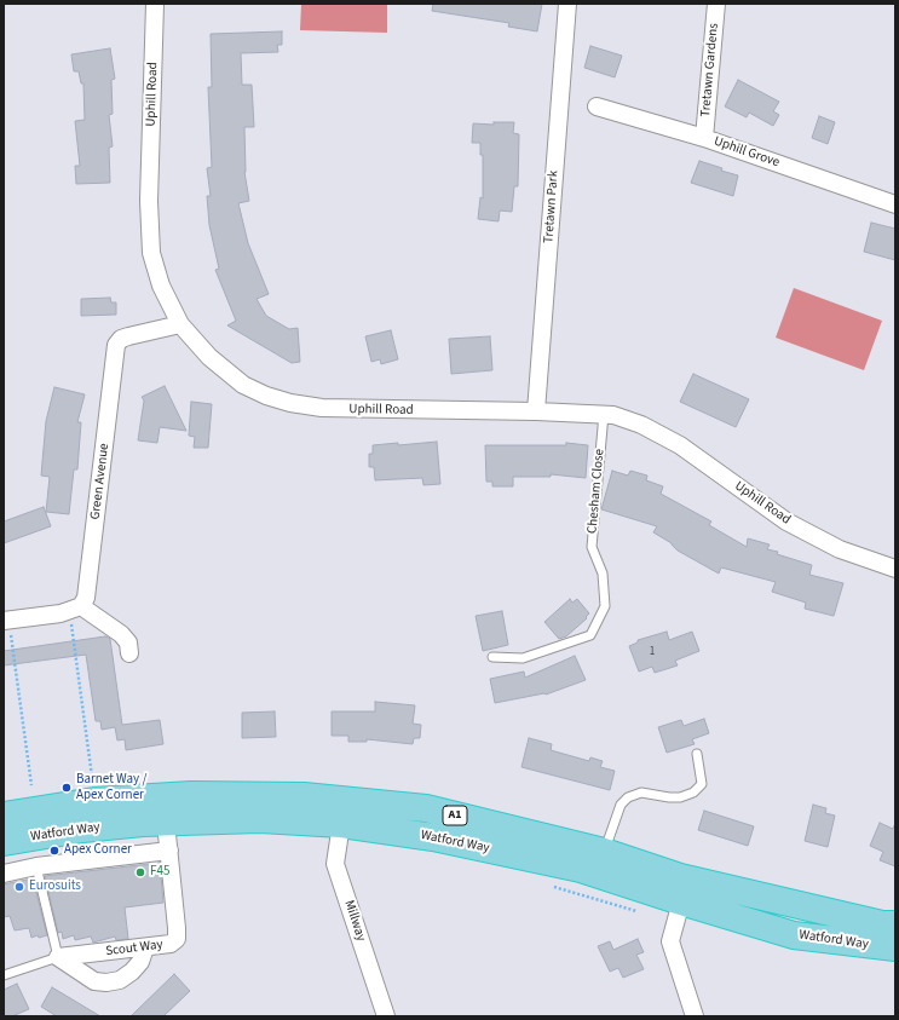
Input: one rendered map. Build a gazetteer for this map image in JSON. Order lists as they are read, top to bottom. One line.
{"streets":{"highway":["A1","Watford Way"],"street":["Tretawn Gardens","Uphill Road","Uphill Grove","Tretawn Park","Green Avenue","Millway","Scout Way"],"lane":["Chesham Close"]},"crossings":[["Tretawn Gardens","Uphill Grove"],["Uphill Road","Tretawn Park"],["Uphill Road","Green Avenue"],["Uphill Road","Chesham Close"],["Watford Way","Millway"]],"places":["Barnet Way / Apex Corner","Apex Corner","F45","Eurosuits"],"house_numbers":["1"]}
